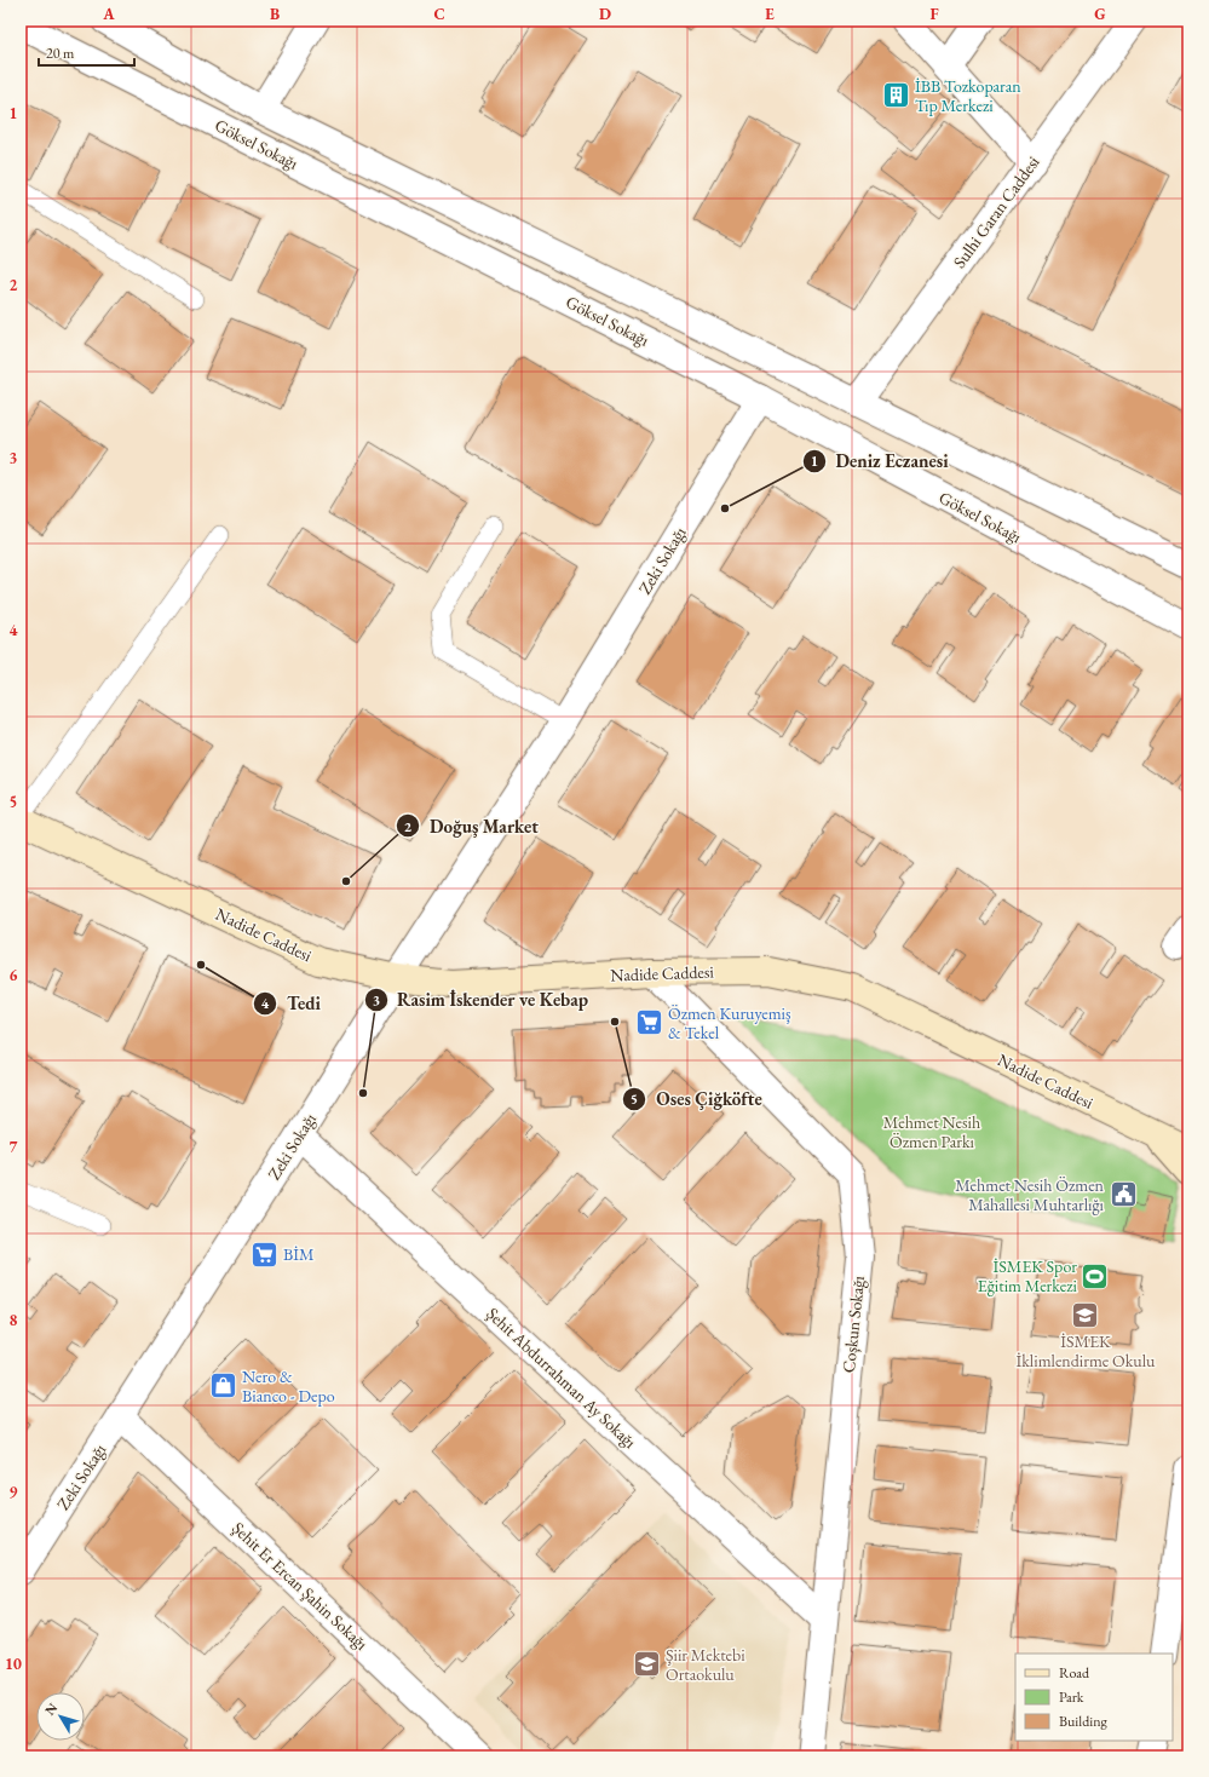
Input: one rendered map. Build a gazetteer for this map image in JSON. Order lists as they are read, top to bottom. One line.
{"streets":{"main road":["Nadide Caddesi"],"street":["Göksel Sokağı","Sulhi Garan Caddesi","Zeki Sokağı","Coşkun Sokağı","Şehit Abdurrahman Ay Sokağı","Şehit Er Ercan Şahin Sokağı"]},"crossings":[["Göksel Sokağı","Sulhi Garan Caddesi"],["Göksel Sokağı","Zeki Sokağı"],["Zeki Sokağı","Nadide Caddesi"],["Zeki Sokağı","Şehit Abdurrahman Ay Sokağı"],["Zeki Sokağı","Şehit Er Ercan Şahin Sokağı"],["Nadide Caddesi","Coşkun Sokağı"],["Coşkun Sokağı","Şehit Abdurrahman Ay Sokağı"]],"parks":["Mehmet Nesih Özmen Parkı"],"places":{"building":["İBB Tozkoparan Tıp Merkezi"],"other":["Deniz Eczanesi","Doğuş Market","Tedi","Oses Çiğköfte","Rasim İskender ve Kebap"],"supermarket":["Özmen Kuruyemiş & Tekel","BİM"],"public building":["Mehmet Nesih Özmen Mahallesi Muhtarlığı"],"sports":["İSMEK Spor Eğitim Merkezi"],"school or university":["İSMEK İklimlendirme Okulu","Şiir Mektebi Ortaokulu"],"shop":["Nero & Bianco - Depo"]},"legend":["Road","Park","Building"],"scale_bar":"20 m","north":"top left","grid":{"columns":["A","B","C","D","E","F","G"],"rows":["1","2","3","4","5","6","7","8","9","10"]}}
